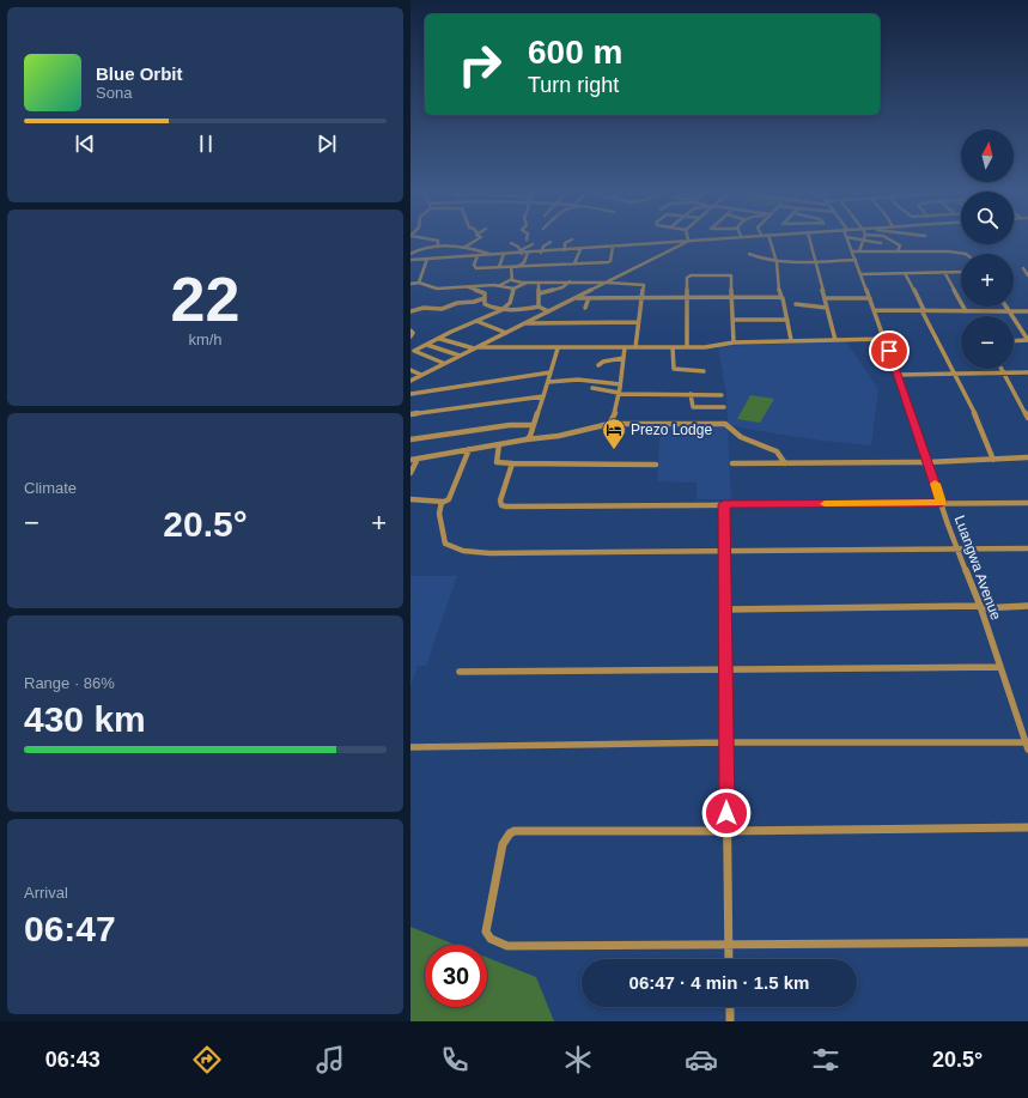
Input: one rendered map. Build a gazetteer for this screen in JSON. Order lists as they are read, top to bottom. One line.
{"streets":{"street":["Luangwa Avenue"]},"places":{"hotel":["Prezo Lodge"]},"north":"top","page":{"turn":["600 m","Turn right"],"song":["Blue Orbit","Sona"],"map_buttons":["+","−"],"tile":[["22","km/h"],"Climate",["Range · 86%","430 km"],["Arrival","06:47"]],"heat":["−","20.5°","+"],"limit":"30","trip":"06:47 · 4 min · 1.5 km","tabs":["06:43","20.5°"]}}
